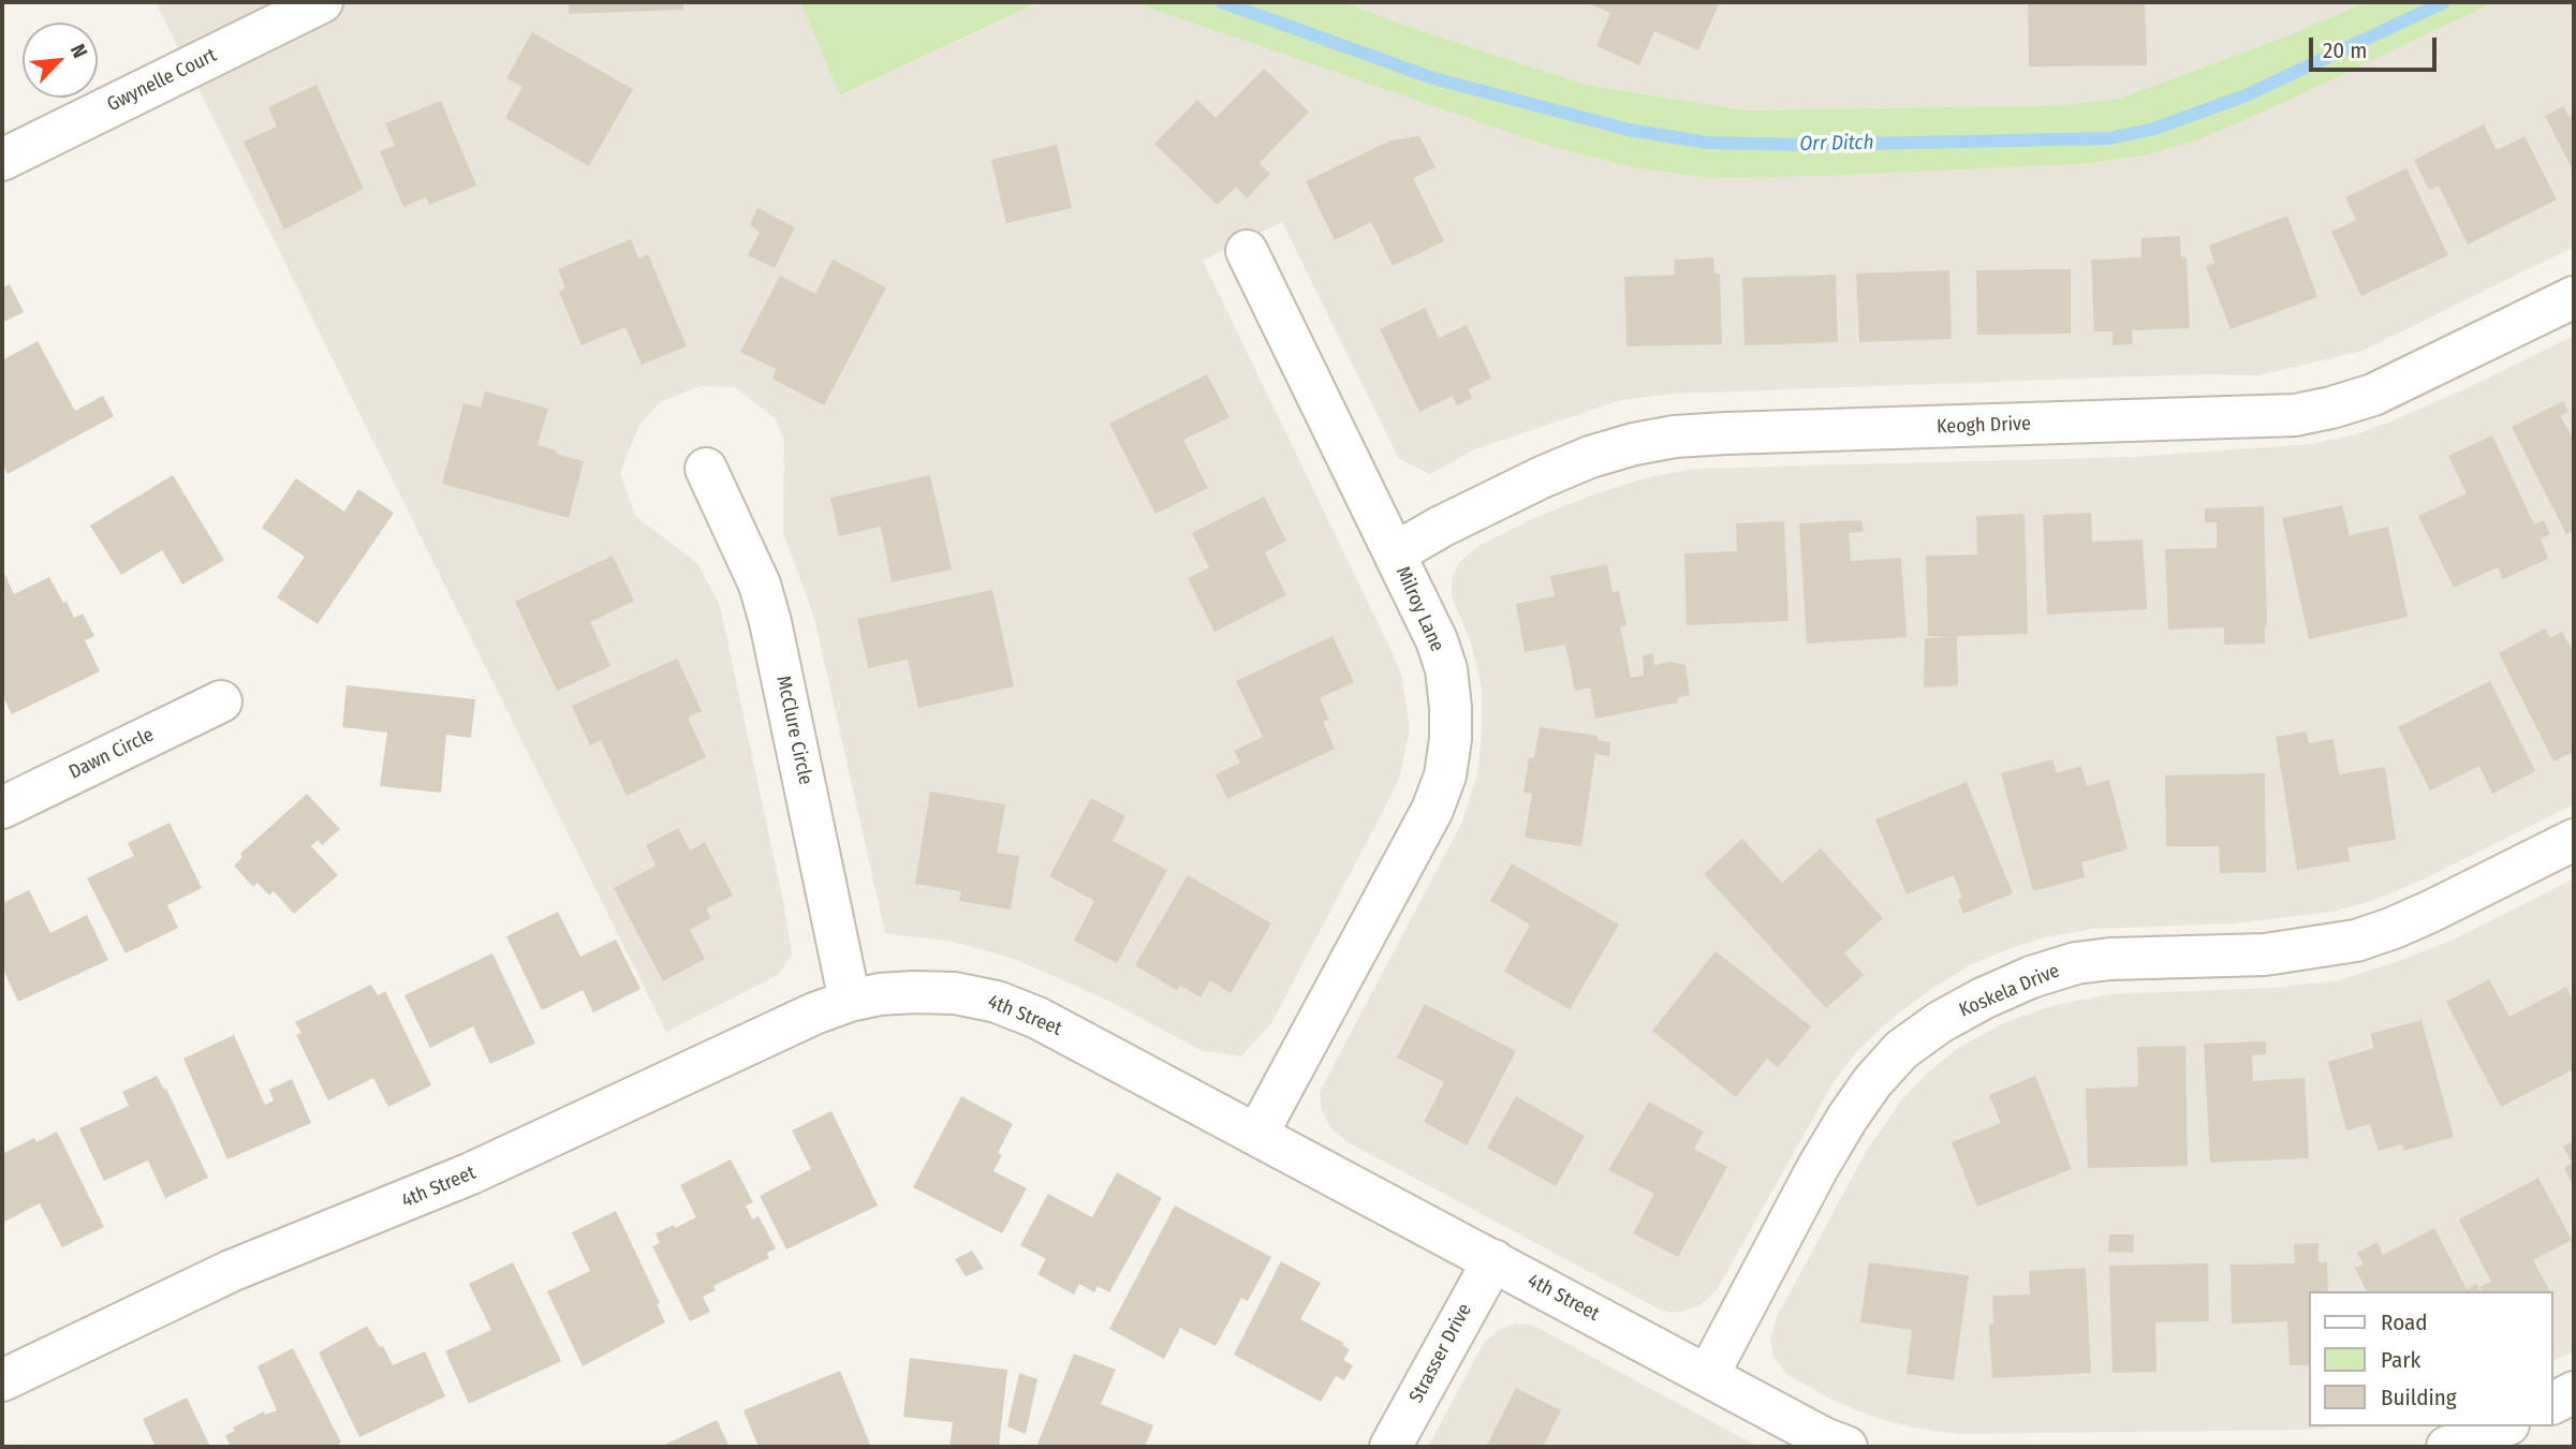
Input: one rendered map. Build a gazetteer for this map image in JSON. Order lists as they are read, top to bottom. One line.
{"streets":{"street":["Gwynelle Court","Keogh Drive","Milroy Lane","McClure Circle","Dawn Circle","Koskela Drive","4th Street","Strasser Drive"]},"crossings":[["Keogh Drive","Milroy Lane"],["Milroy Lane","4th Street"],["McClure Circle","4th Street"],["Koskela Drive","4th Street"],["4th Street","Strasser Drive"]],"water":["Orr Ditch"],"legend":["Road","Park","Building"],"scale_bar":"20 m","north":"top right"}
